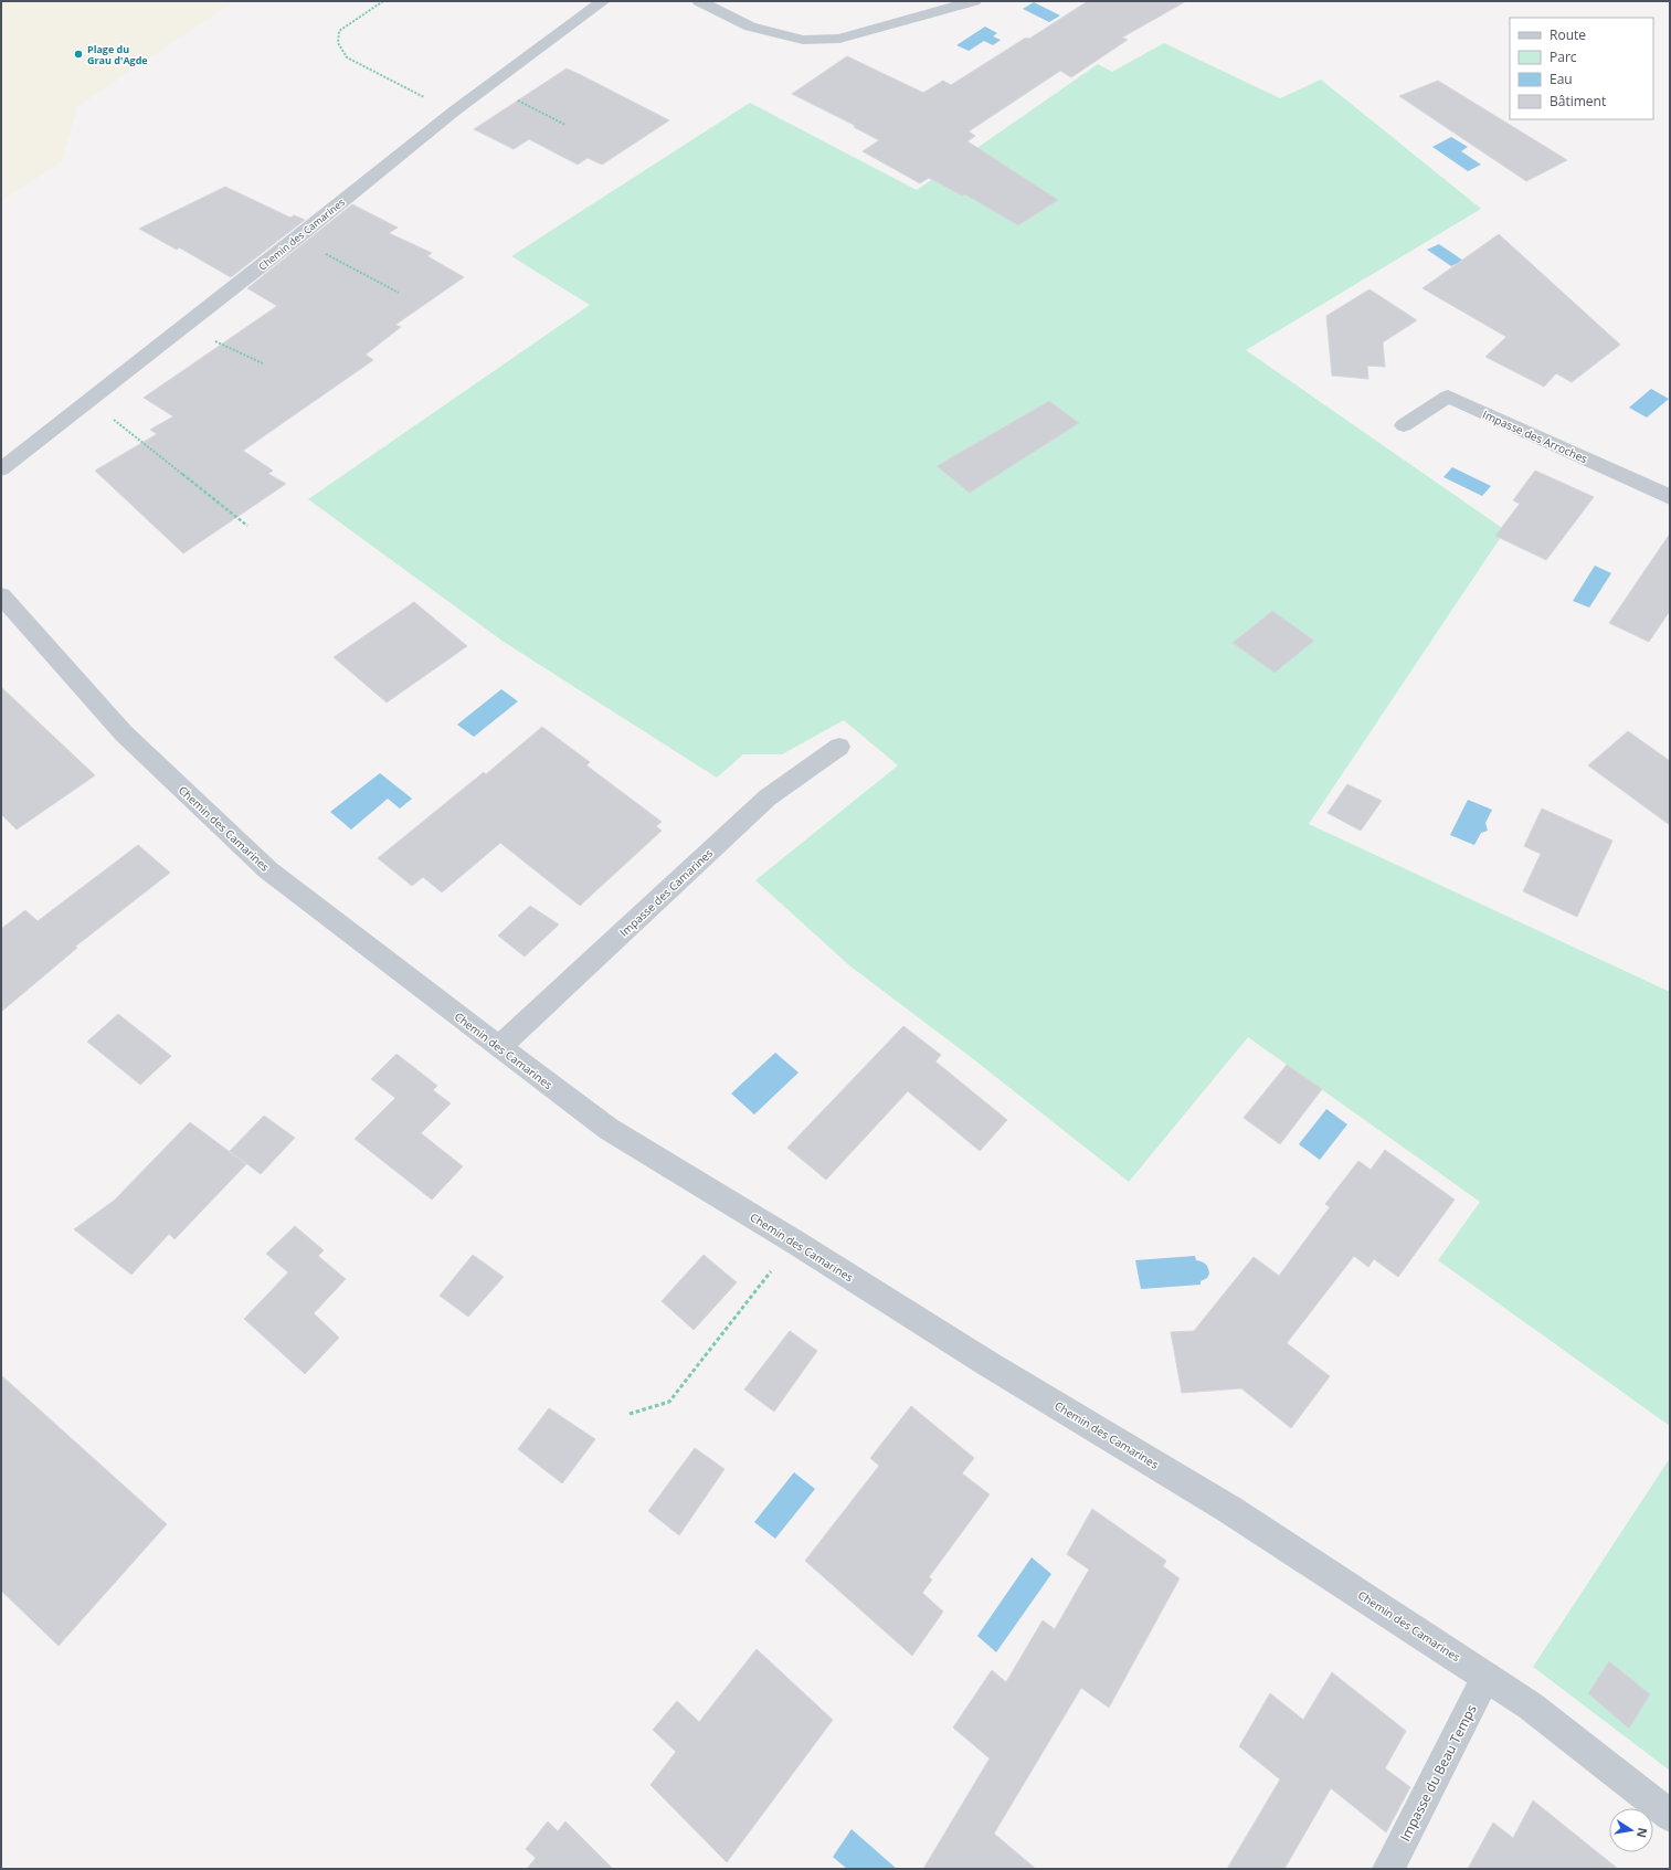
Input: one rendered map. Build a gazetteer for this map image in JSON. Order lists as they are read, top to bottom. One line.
{"streets":{"street":["Chemin des Camarines","Impasse des Arroches","Impasse des Camarines","Impasse du Beau Temps"]},"crossings":[["Chemin des Camarines","Impasse des Camarines"],["Chemin des Camarines","Impasse du Beau Temps"]],"places":["Plage du Grau d'Agde"],"legend":["Route","Parc","Eau","Bâtiment"],"north":"right"}
